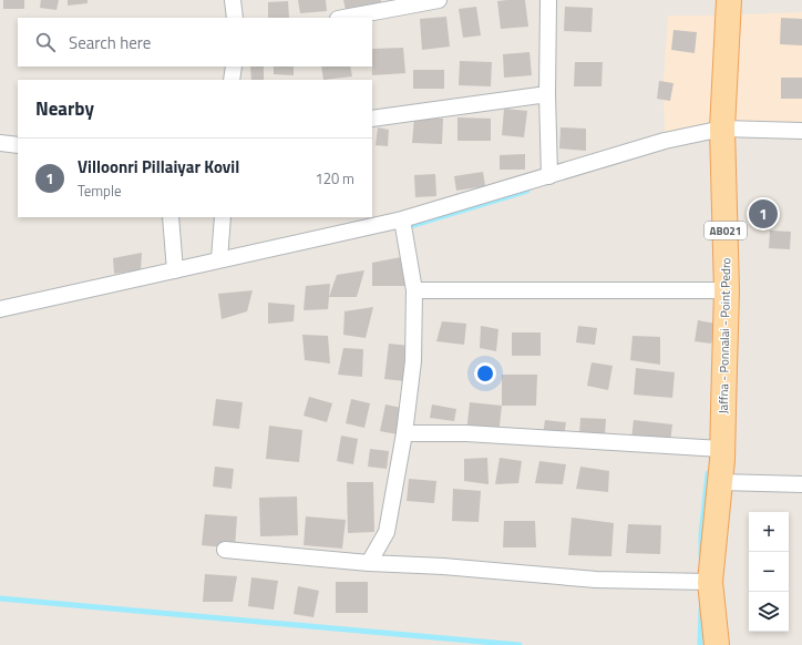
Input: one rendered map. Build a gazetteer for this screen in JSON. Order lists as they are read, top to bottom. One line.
{"streets":{"main road":["AB021","Jaffna - Ponnalai - Point Pedro"]},"page":{"search":"Search here","heading":"Nearby","list":[{"mark":"1","name":"Villoonri Pillaiyar Kovil","note":"Temple","value":"120 m"}],"pins":"1","map_buttons":["+","−"]}}
